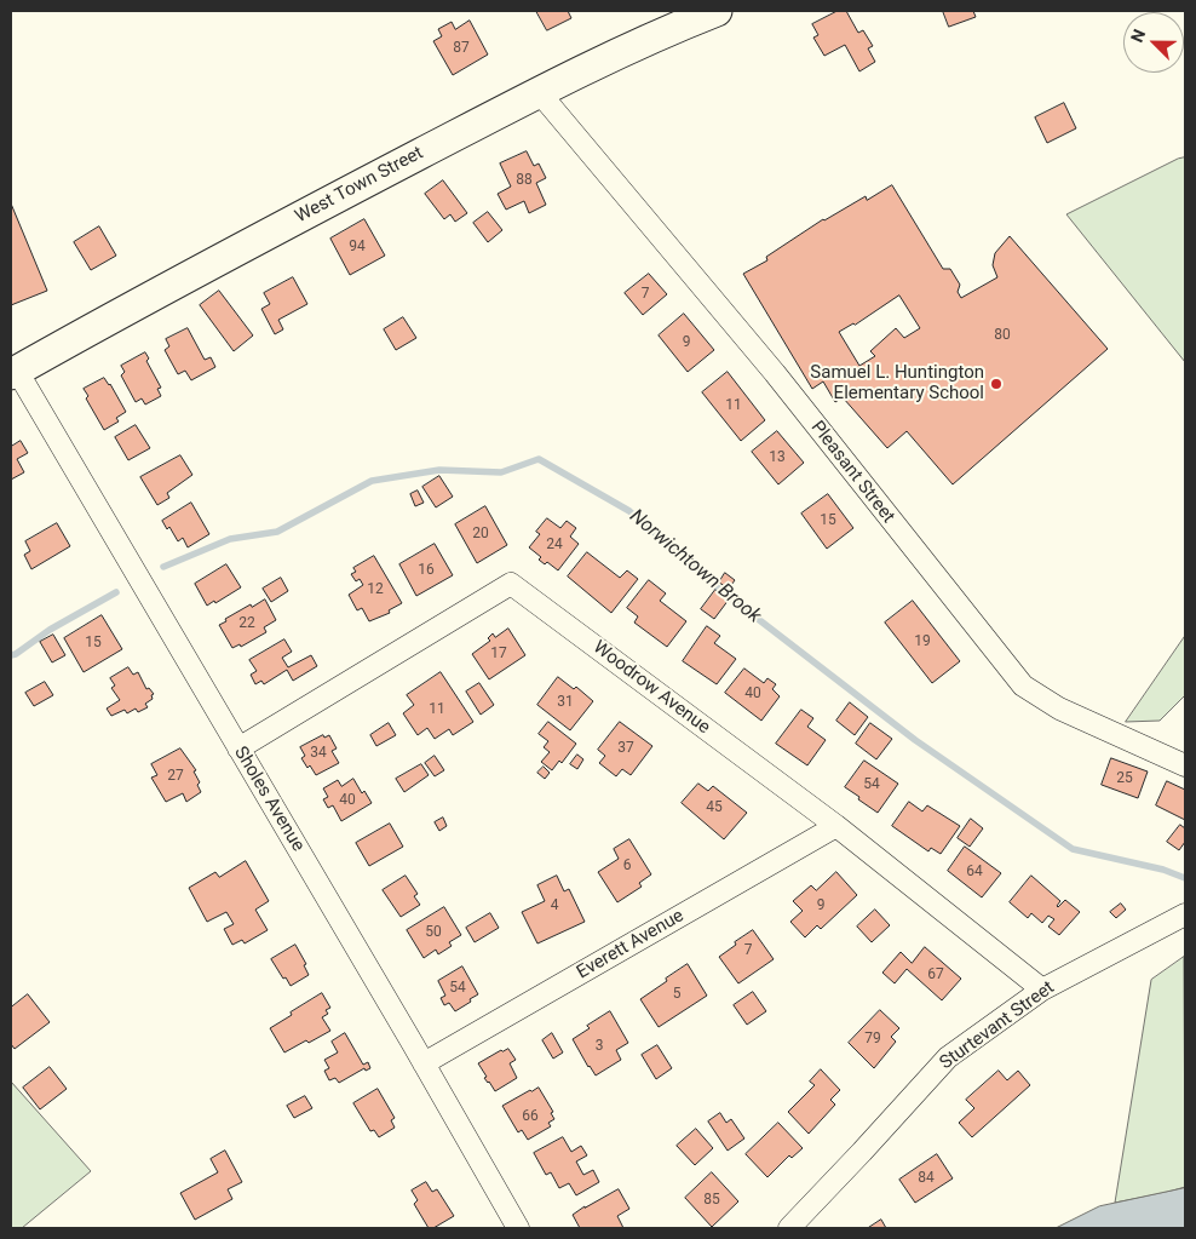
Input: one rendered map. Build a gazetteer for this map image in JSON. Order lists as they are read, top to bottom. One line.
{"streets":{"main road":["West Town Street"],"street":["Pleasant Street","Woodrow Avenue","Sholes Avenue","Everett Avenue","Sturtevant Street"]},"crossings":[["West Town Street","Pleasant Street"],["West Town Street","Sholes Avenue"],["Woodrow Avenue","Sholes Avenue"],["Woodrow Avenue","Everett Avenue"],["Woodrow Avenue","Sturtevant Street"],["Sholes Avenue","Everett Avenue"]],"water":["Norwichtown Brook"],"places":["Samuel L. Huntington Elementary School"],"house_numbers":["87","88","94","7","80","9","11","13","15","20","24","16","12","22","19","15","17","40","31","11","37","34","27","25","54","40","45","6","64","4","9","50","7","67","54","5","79","3","66","84","85"],"north":"top left"}
